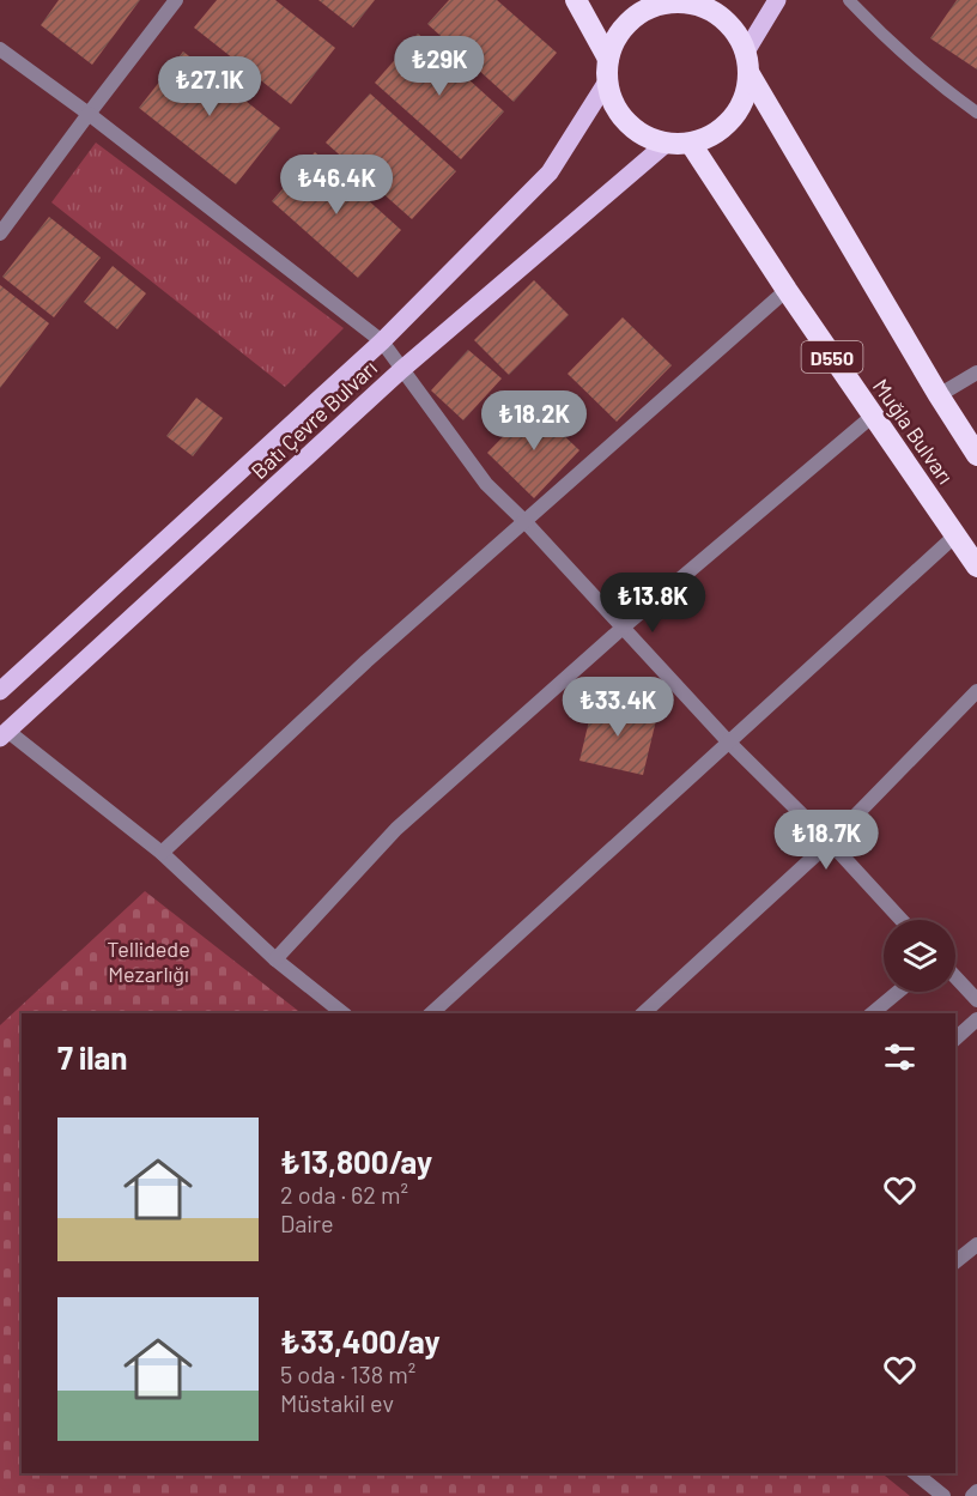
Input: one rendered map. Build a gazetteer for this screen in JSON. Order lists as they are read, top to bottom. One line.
{"streets":{"highway":["D550","Muğla Bulvarı"],"main road":["Batı Çevre Bulvarı"]},"crossings":[["Batı Çevre Bulvarı","Muğla Bulvarı"]],"parks":["Tellidede Mezarlığı"],"page":{"price":["₺29K","₺27.1K","₺46.4K","₺18.2K","₺13.8K","₺33.4K","₺18.7K"],"heading":"7 ilan","list":[{"name":"₺13,800/ay","note":"2 oda · 62 m² · Daire"},{"name":"₺33,400/ay","note":"5 oda · 138 m² · Müstakil ev"}]}}
